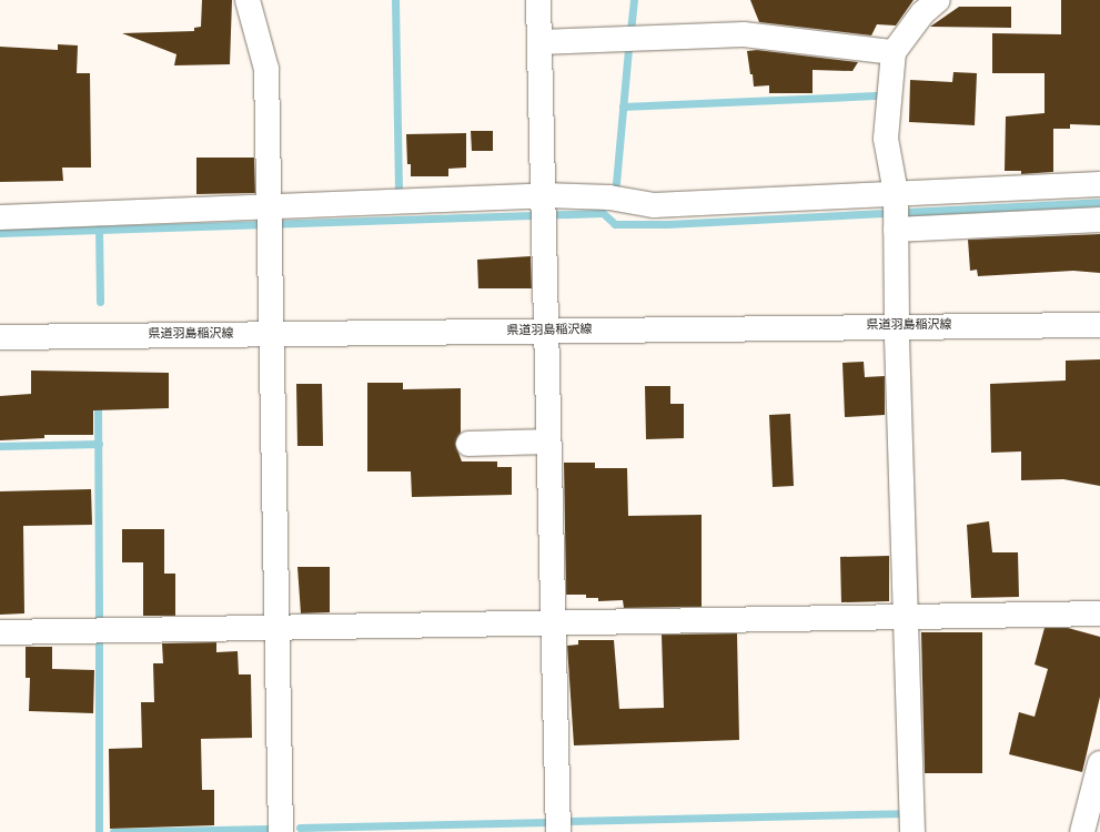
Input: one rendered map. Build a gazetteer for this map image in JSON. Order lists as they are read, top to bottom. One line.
{"streets":{"street":["県道羽島稲沢線"]}}
